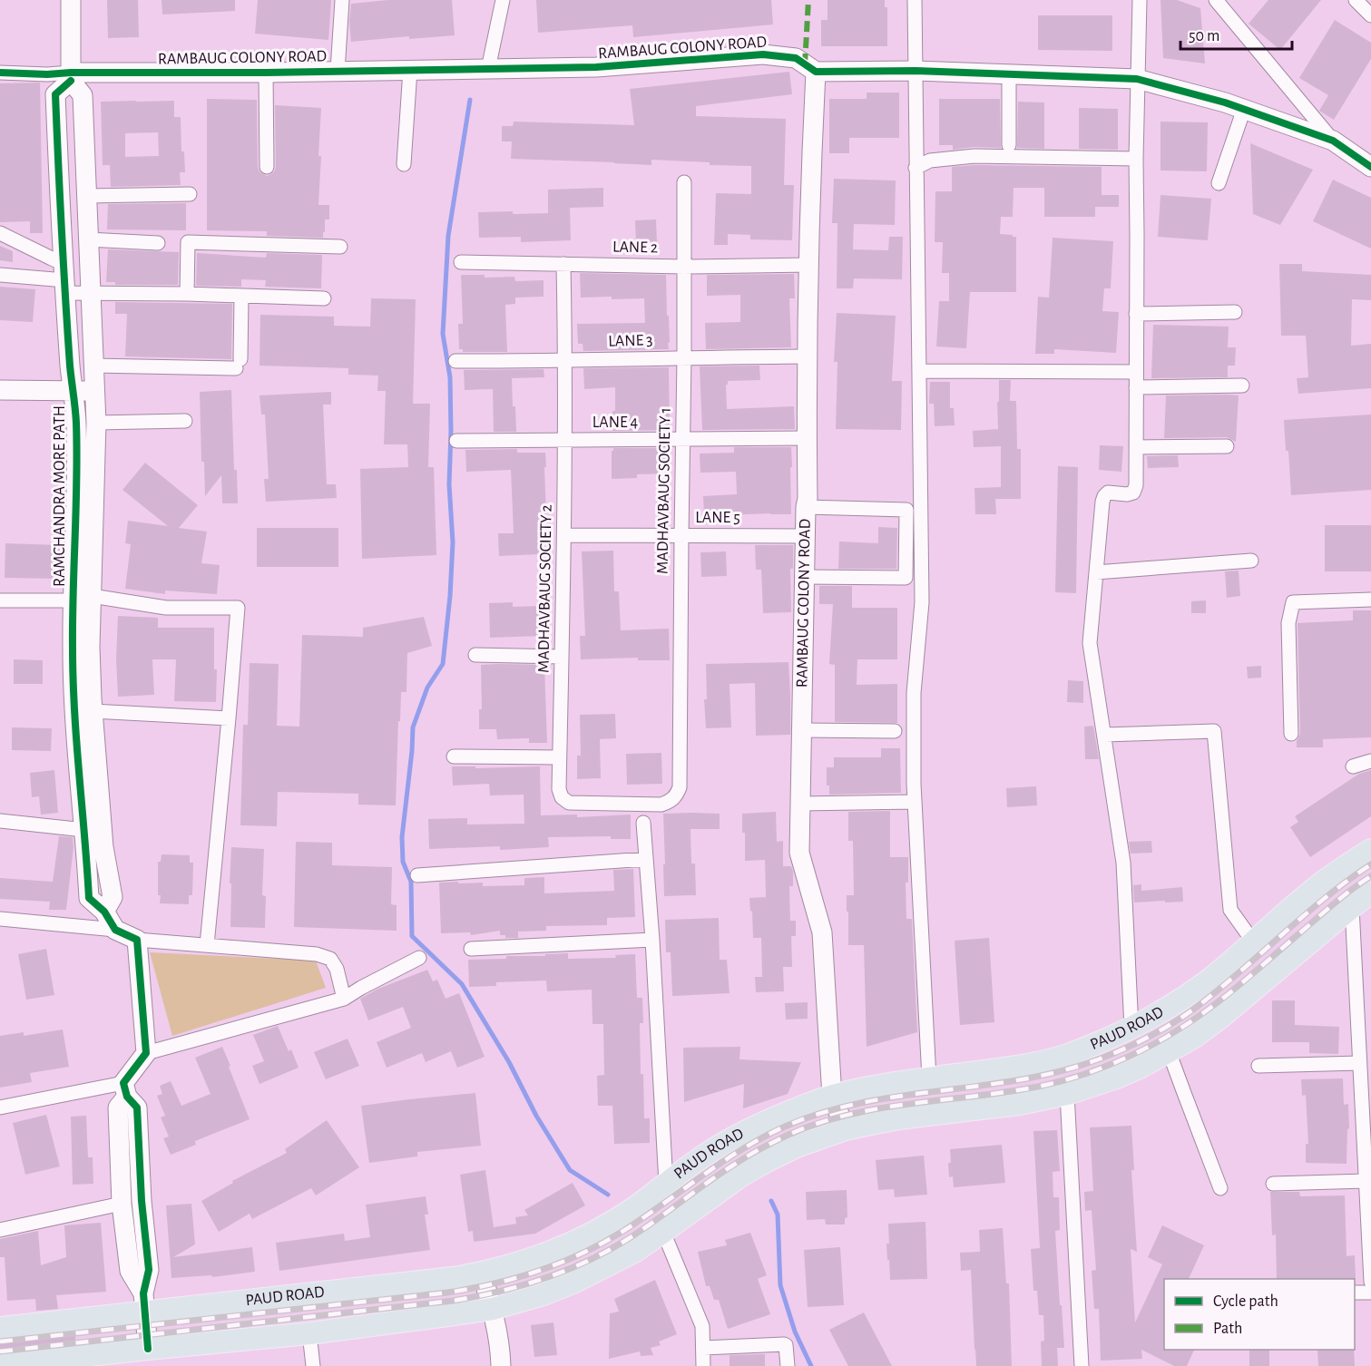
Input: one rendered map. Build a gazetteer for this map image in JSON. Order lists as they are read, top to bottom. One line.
{"streets":{"main road":["PAUD ROAD"],"street":["RAMBAUG COLONY ROAD","LANE 2","LANE 3","LANE 4","MADHAVBAUG SOCIETY 1","RAMCHANDRA MORE PATH","LANE 5","MADHAVBAUG SOCIETY 2"]},"crossings":[["RAMBAUG COLONY ROAD","LANE 2"],["RAMBAUG COLONY ROAD","LANE 3"],["RAMBAUG COLONY ROAD","LANE 4"],["RAMBAUG COLONY ROAD","RAMCHANDRA MORE PATH"],["RAMBAUG COLONY ROAD","LANE 5"],["RAMBAUG COLONY ROAD","PAUD ROAD"],["LANE 2","MADHAVBAUG SOCIETY 1"],["LANE 2","MADHAVBAUG SOCIETY 2"],["LANE 3","MADHAVBAUG SOCIETY 1"],["LANE 3","MADHAVBAUG SOCIETY 2"],["LANE 4","MADHAVBAUG SOCIETY 1"],["LANE 4","MADHAVBAUG SOCIETY 2"],["MADHAVBAUG SOCIETY 1","LANE 5"],["MADHAVBAUG SOCIETY 1","MADHAVBAUG SOCIETY 2"],["LANE 5","MADHAVBAUG SOCIETY 2"]],"legend":["Cycle path","Path"],"scale_bar":"50 m"}
